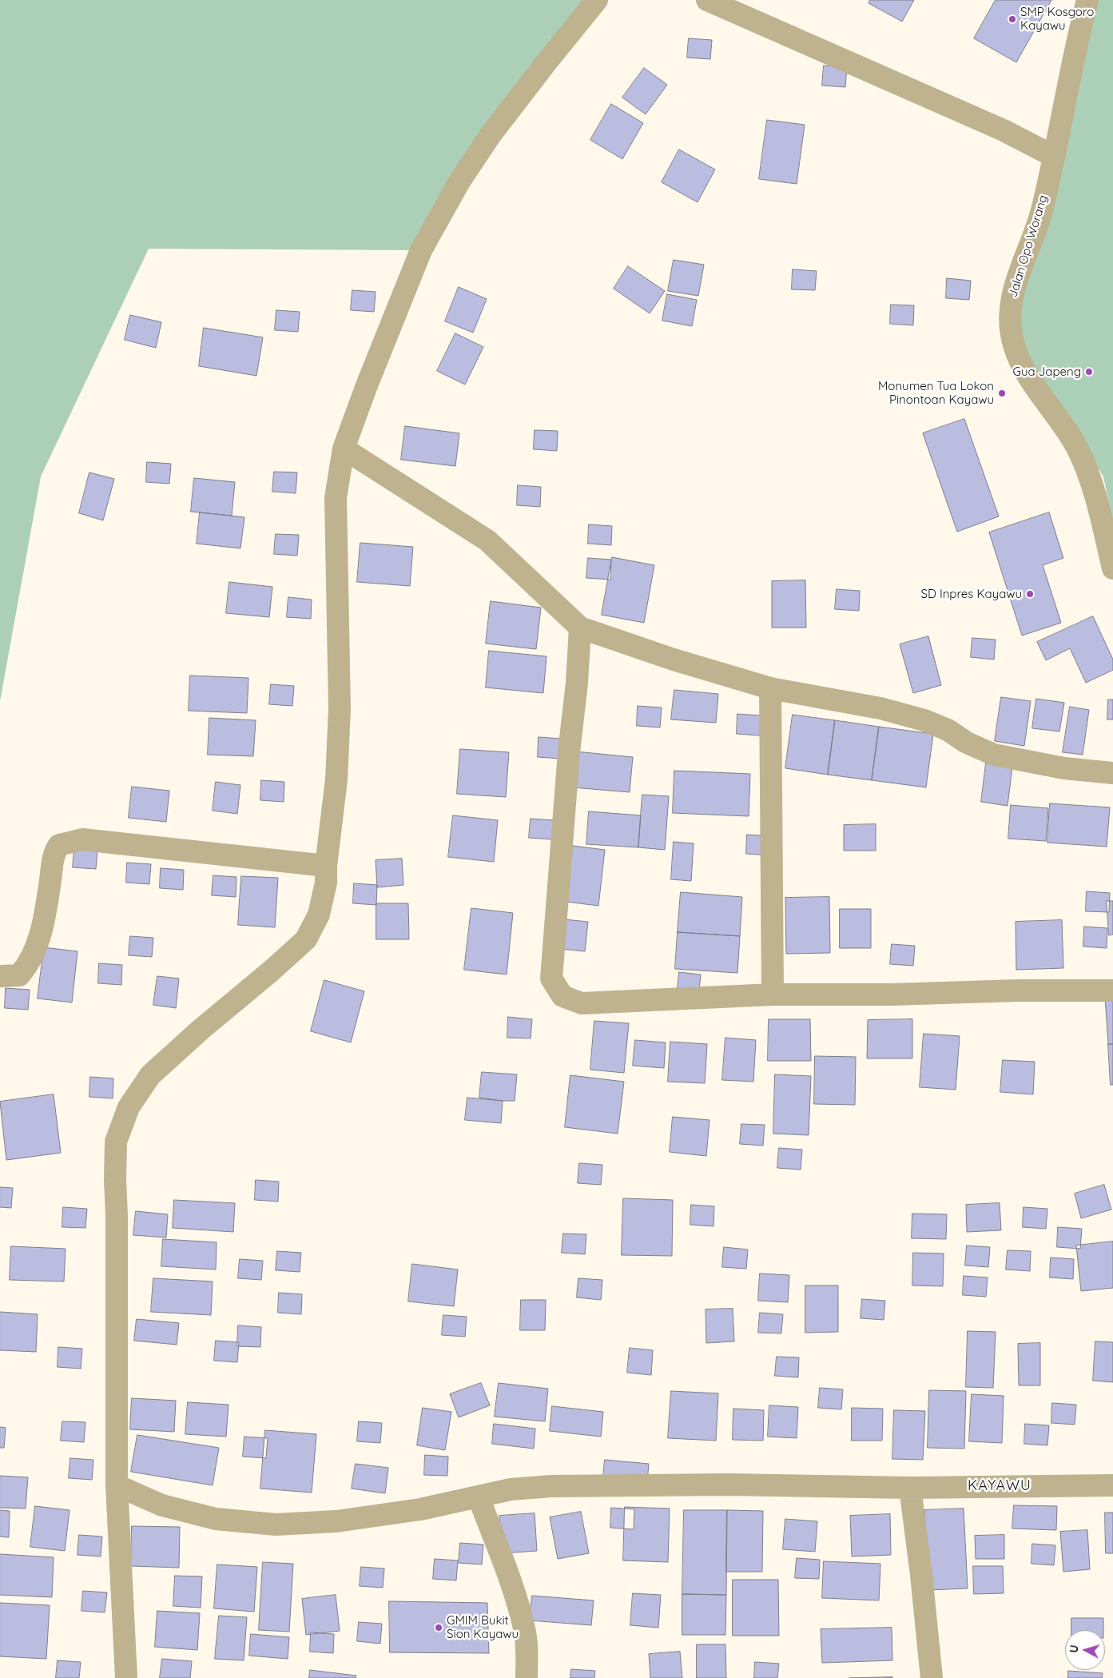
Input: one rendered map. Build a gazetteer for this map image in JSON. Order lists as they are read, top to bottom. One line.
{"streets":{"street":["Jalan Opo Worang"]},"districts":["KAYAWU"],"places":["SMP Kosgoro Kayawu","Gua Japeng","Monumen Tua Lokon Pinontoan Kayawu","SD Inpres Kayawu","GMIM Bukit Sion Kayawu"],"north":"left"}
